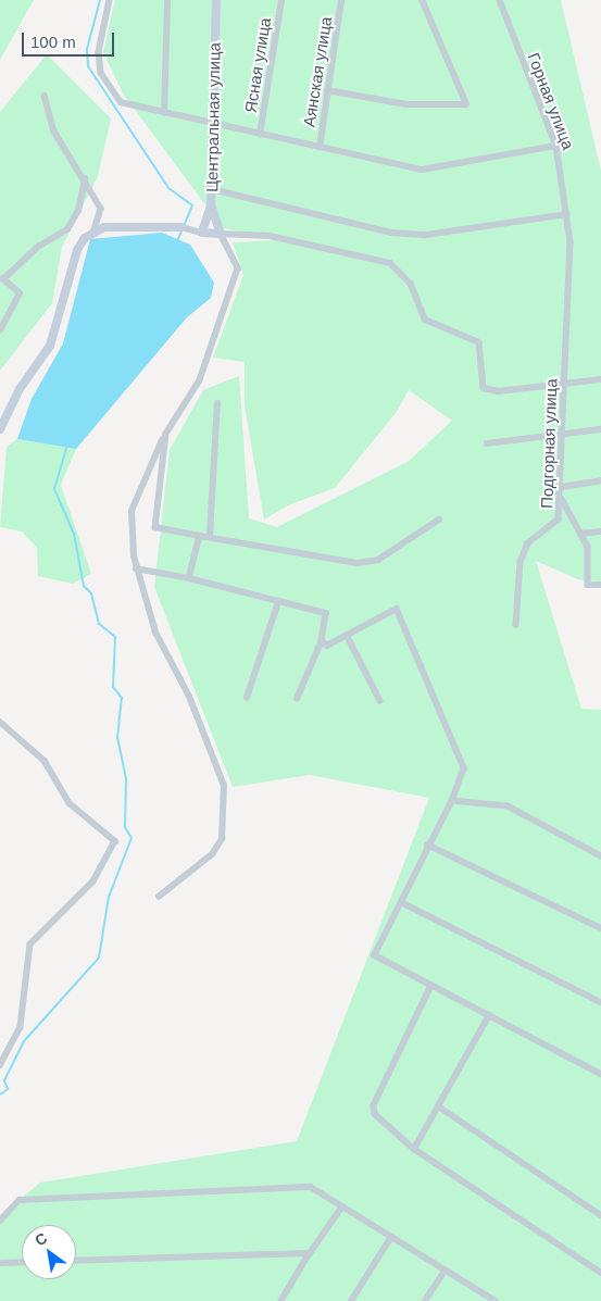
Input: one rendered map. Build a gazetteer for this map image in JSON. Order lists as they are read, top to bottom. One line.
{"streets":{"street":["Ясная улица","Аянская улица","Горная улица","Центральная улица","Подгорная улица"]},"crossings":[["Горная улица","Подгорная улица"]],"scale_bar":"100 m","north":"top left"}
